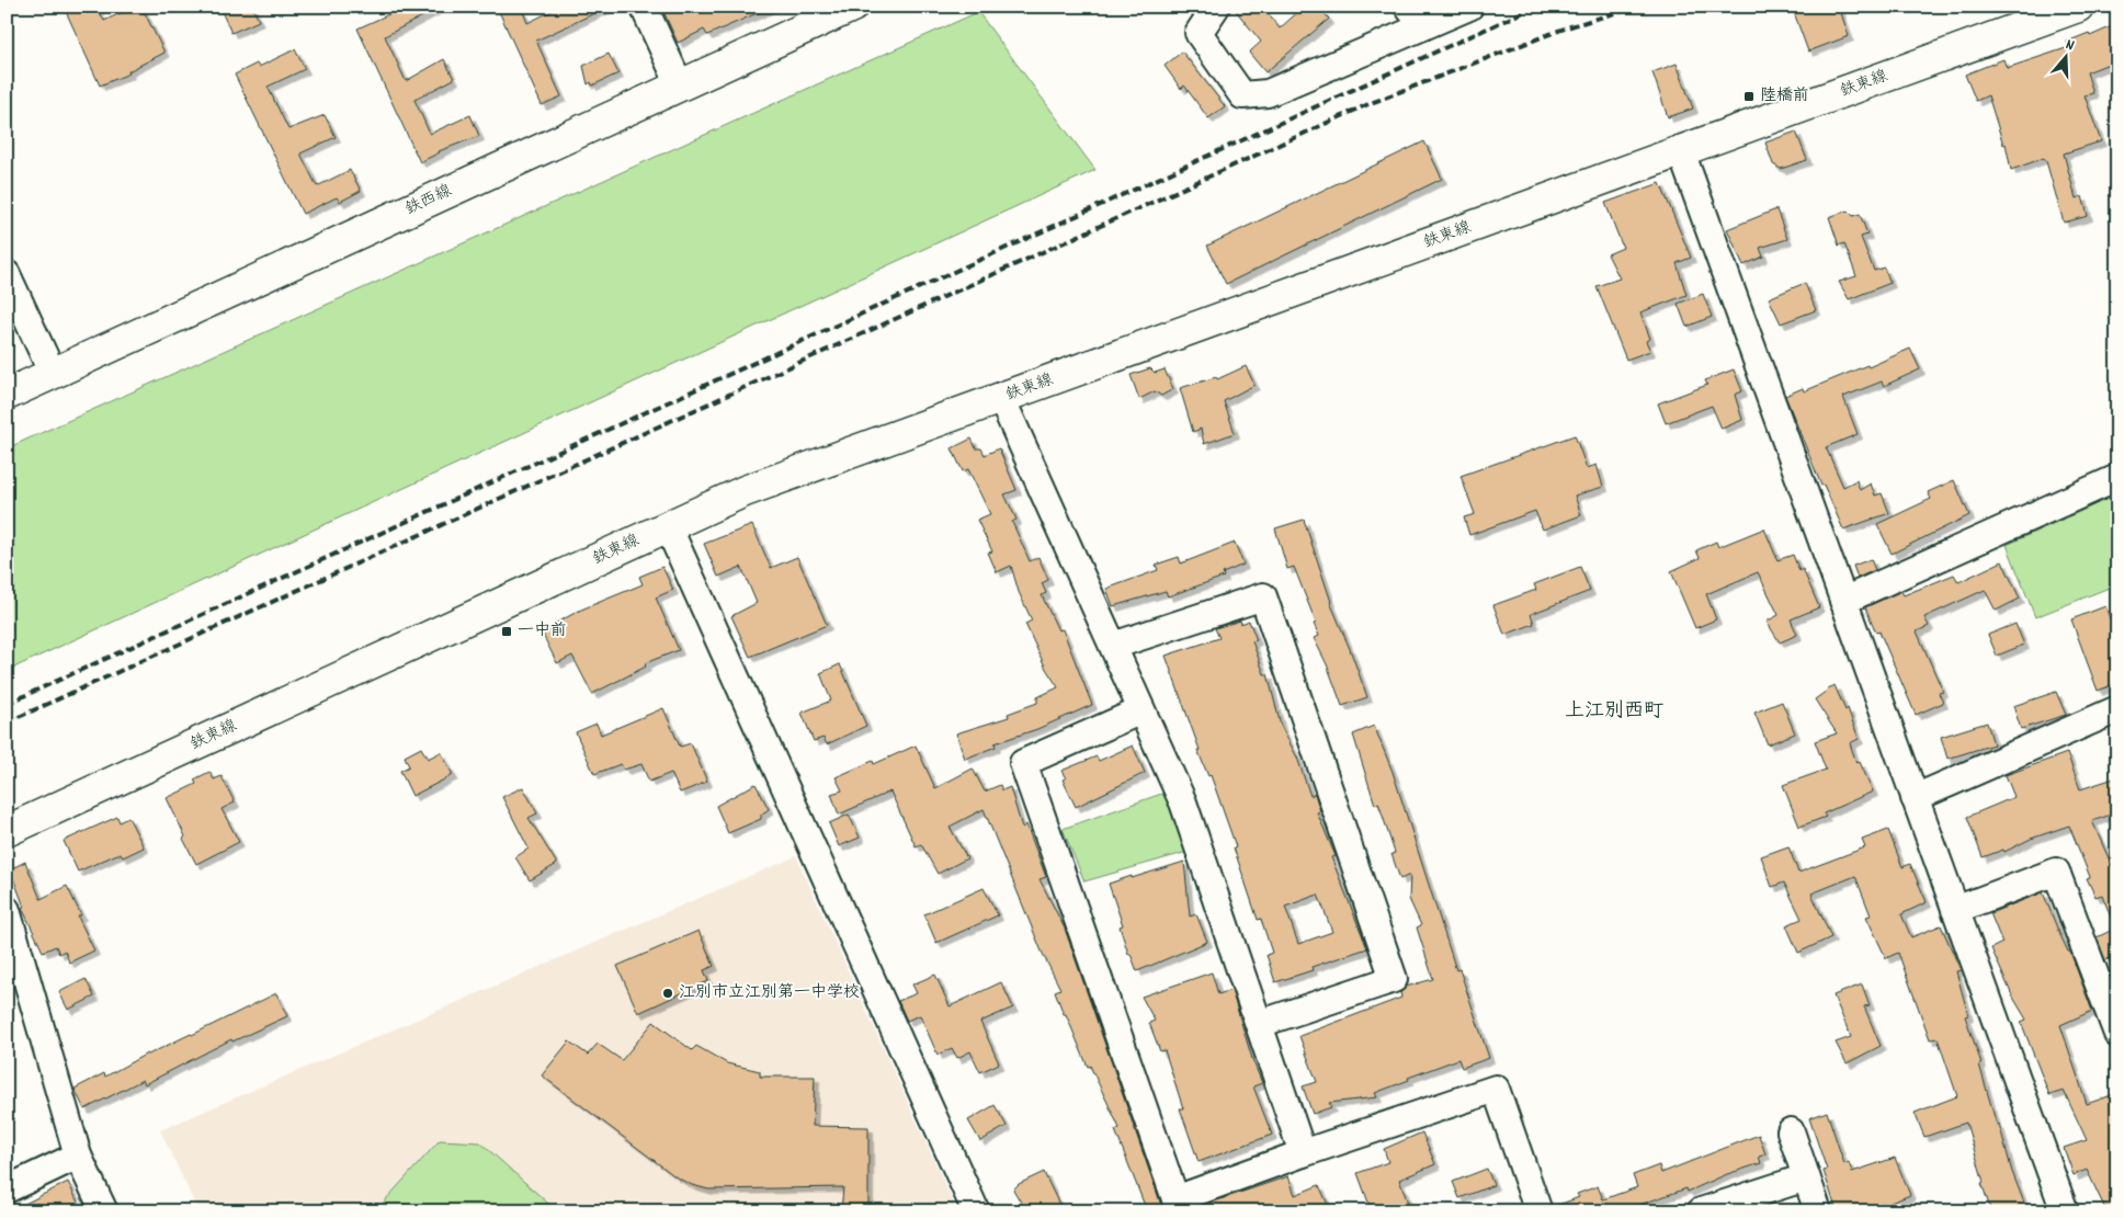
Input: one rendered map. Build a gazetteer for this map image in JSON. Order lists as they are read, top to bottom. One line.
{"streets":{"street":["鉄東線","鉄西線"]},"districts":["上江別西町"],"places":{"transit":["陸橋前","一中前"],"other":["江別市立江別第一中学校"]},"north":"top"}
